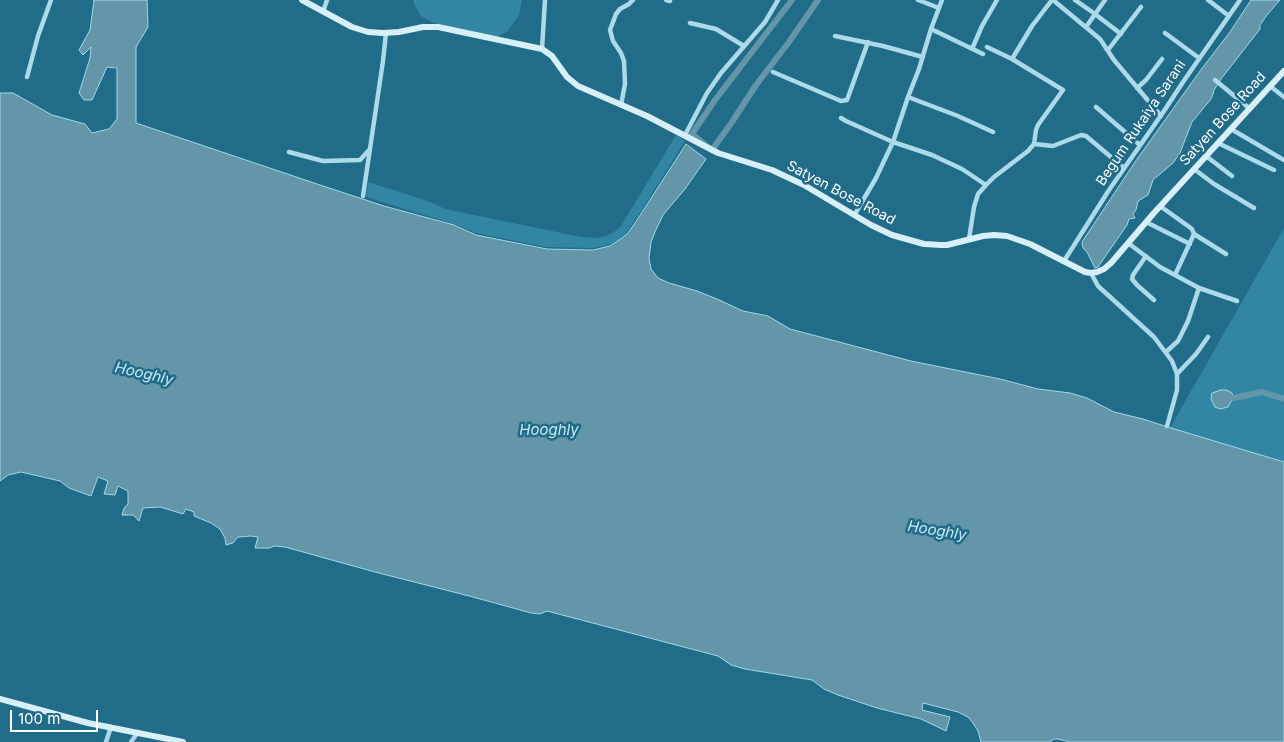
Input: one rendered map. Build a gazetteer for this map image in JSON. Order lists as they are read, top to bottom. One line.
{"streets":{"main road":["Satyen Bose Road"],"street":["Begum Rukaiya Sarani"]},"crossings":[["Satyen Bose Road","Begum Rukaiya Sarani"]],"water":["Hooghly"],"scale_bar":"100 m"}
